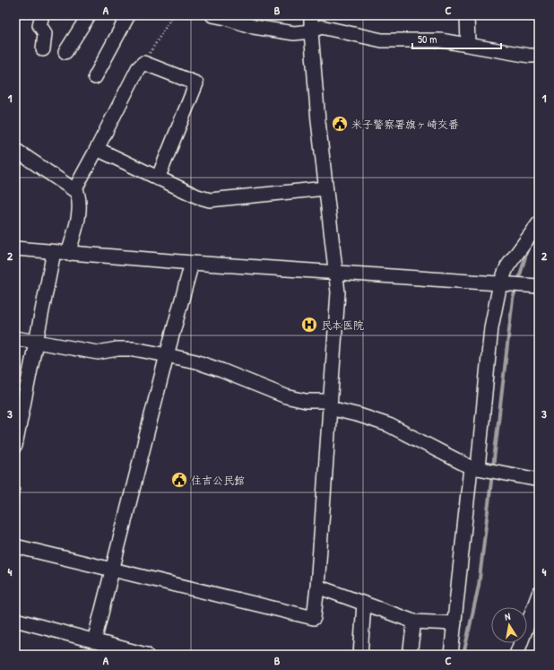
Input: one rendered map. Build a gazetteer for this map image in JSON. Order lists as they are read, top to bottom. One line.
{"places":{"public building":["米子警察署旗ヶ崎交番","住吉公民館"],"hospital":["民本医院"]},"scale_bar":"50 m","north":"top","grid":{"columns":["A","B","C"],"rows":["1","2","3","4"]}}
